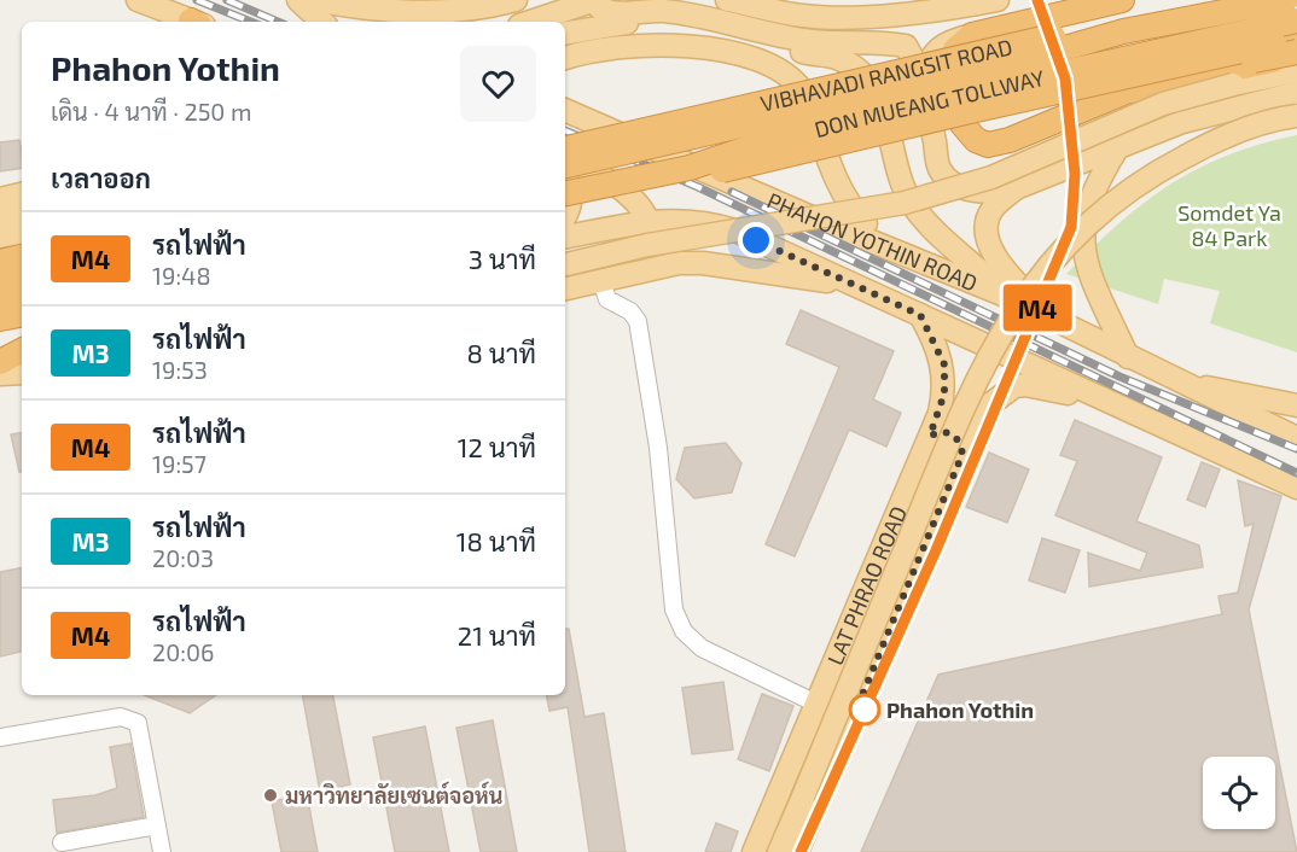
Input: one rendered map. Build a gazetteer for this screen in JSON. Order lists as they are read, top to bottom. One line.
{"streets":{"highway":["VIBHAVADI RANGSIT ROAD","DON MUEANG TOLLWAY"],"main road":["PHAHON YOTHIN ROAD","LAT PHRAO ROAD"]},"crossings":[["PHAHON YOTHIN ROAD","LAT PHRAO ROAD"]],"parks":["Somdet Ya 84 Park"],"places":["Phahon Yothin","มหาวิทยาลัยเซนต์จอห์น"],"lines":["metro line M4"],"page":{"on_map":"M4","heading":[["Phahon Yothin","เดิน · 4 นาที · 250 m"],"เวลาออก"],"list":[{"mark":"M4","name":"รถไฟฟ้า","note":"19:48","value":"3 นาที"},{"mark":"M3","name":"รถไฟฟ้า","note":"19:53","value":"8 นาที"},{"mark":"M4","name":"รถไฟฟ้า","note":"19:57","value":"12 นาที"},{"mark":"M3","name":"รถไฟฟ้า","note":"20:03","value":"18 นาที"},{"mark":"M4","name":"รถไฟฟ้า","note":"20:06","value":"21 นาที"}]}}
